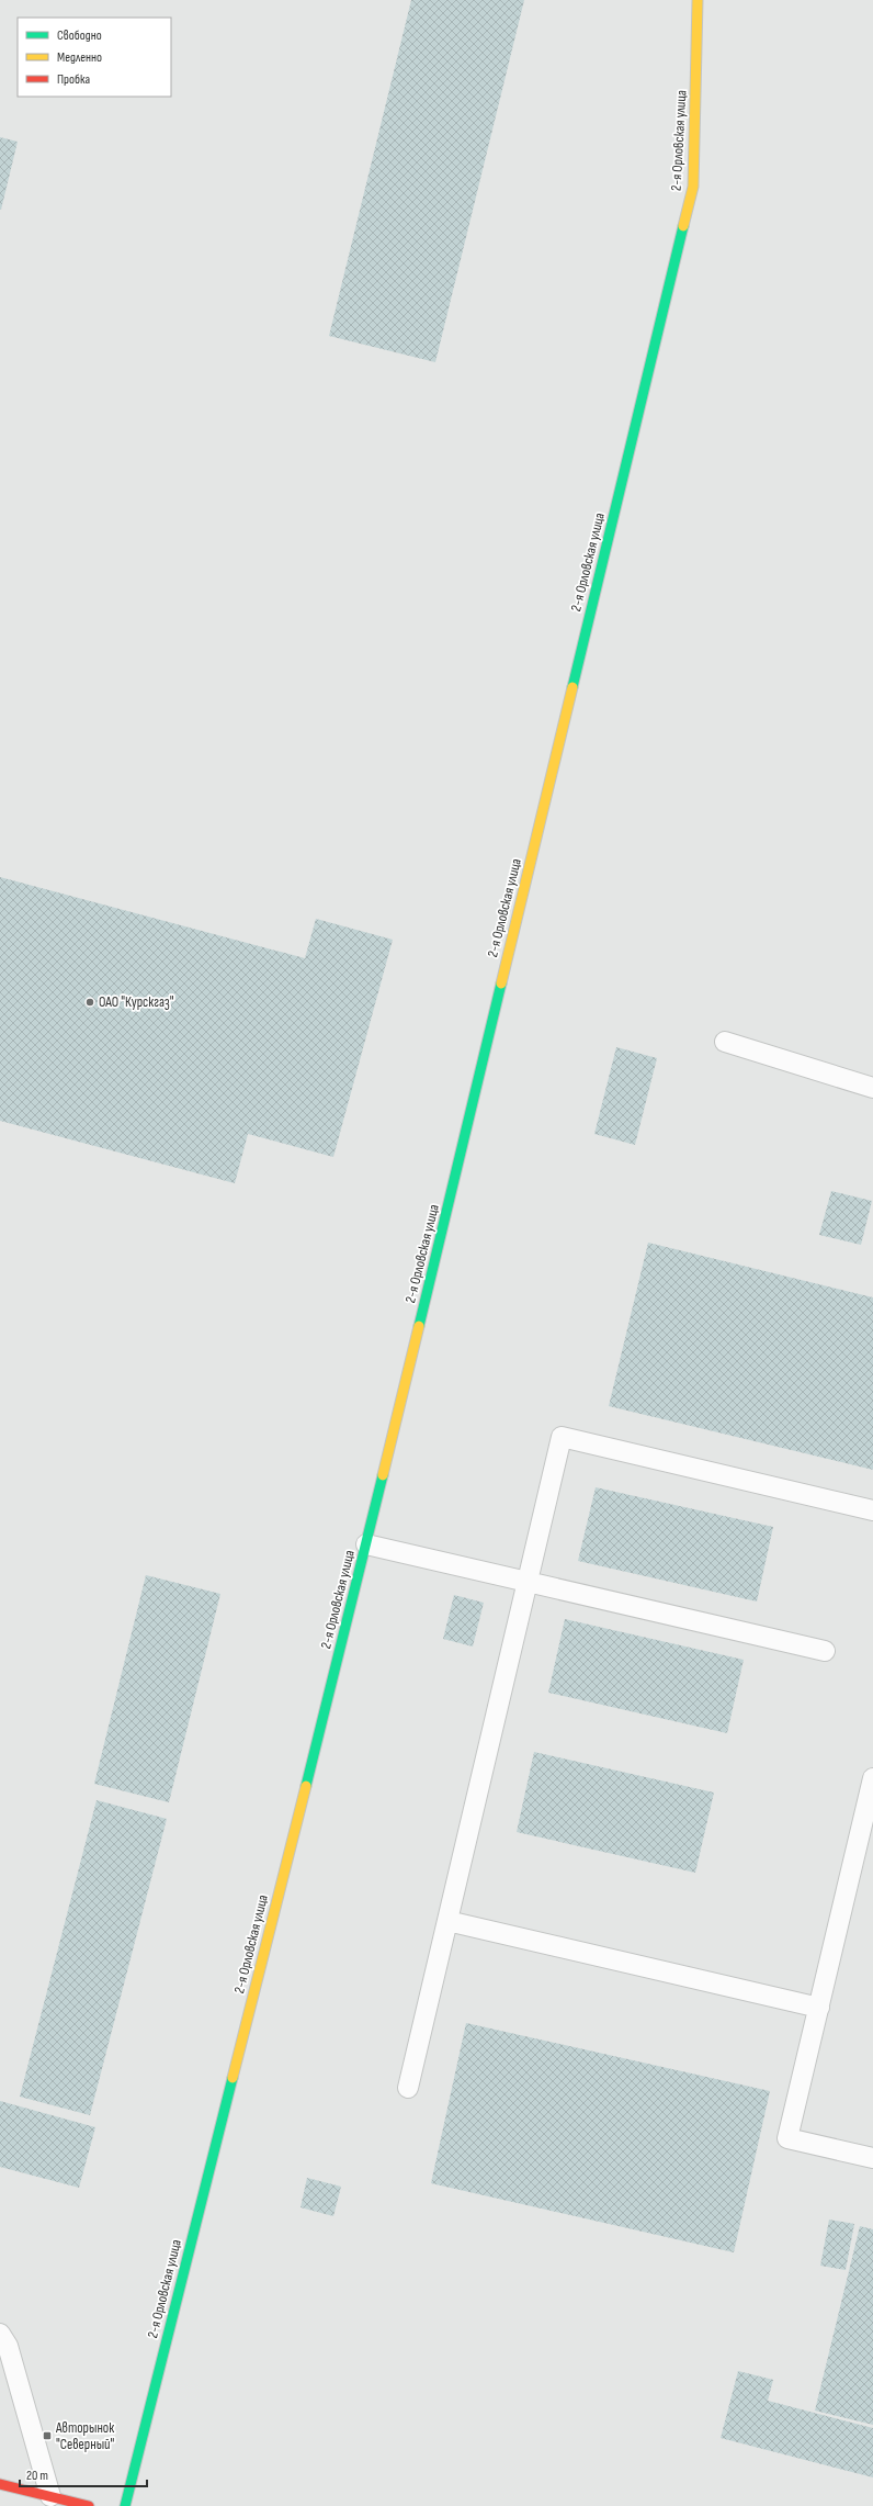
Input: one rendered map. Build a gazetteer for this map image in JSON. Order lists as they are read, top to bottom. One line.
{"streets":{"street":["2-я Орловская улица"]},"places":{"other":["ОАО \"Курскгаз\""],"transit":["Авторынок \"Северный\""]},"legend":["Свободно","Медленно","Пробка"],"scale_bar":"20 m"}
